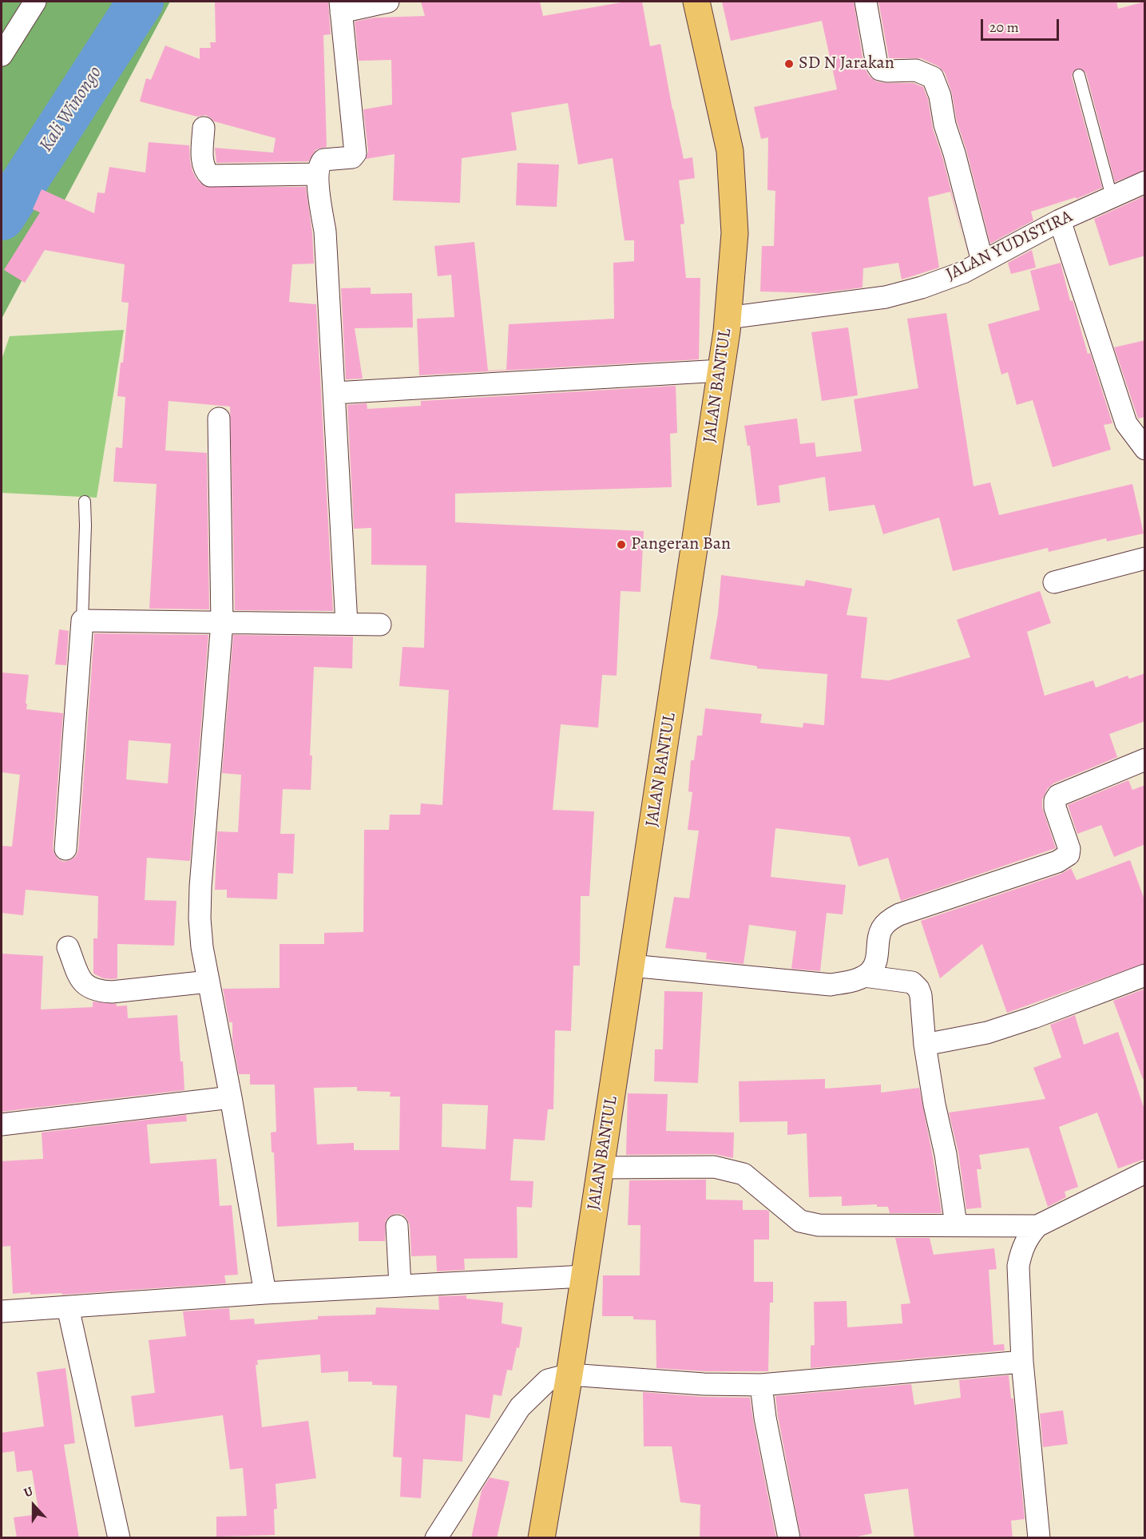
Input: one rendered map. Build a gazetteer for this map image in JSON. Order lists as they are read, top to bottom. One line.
{"streets":{"main road":["JALAN BANTUL"],"street":["JALAN YUDISTIRA"]},"crossings":[["JALAN YUDISTIRA","JALAN BANTUL"]],"water":["Kali Winongo"],"places":["SD N Jarakan","Pangeran Ban"],"scale_bar":"20 m","north":"top"}
